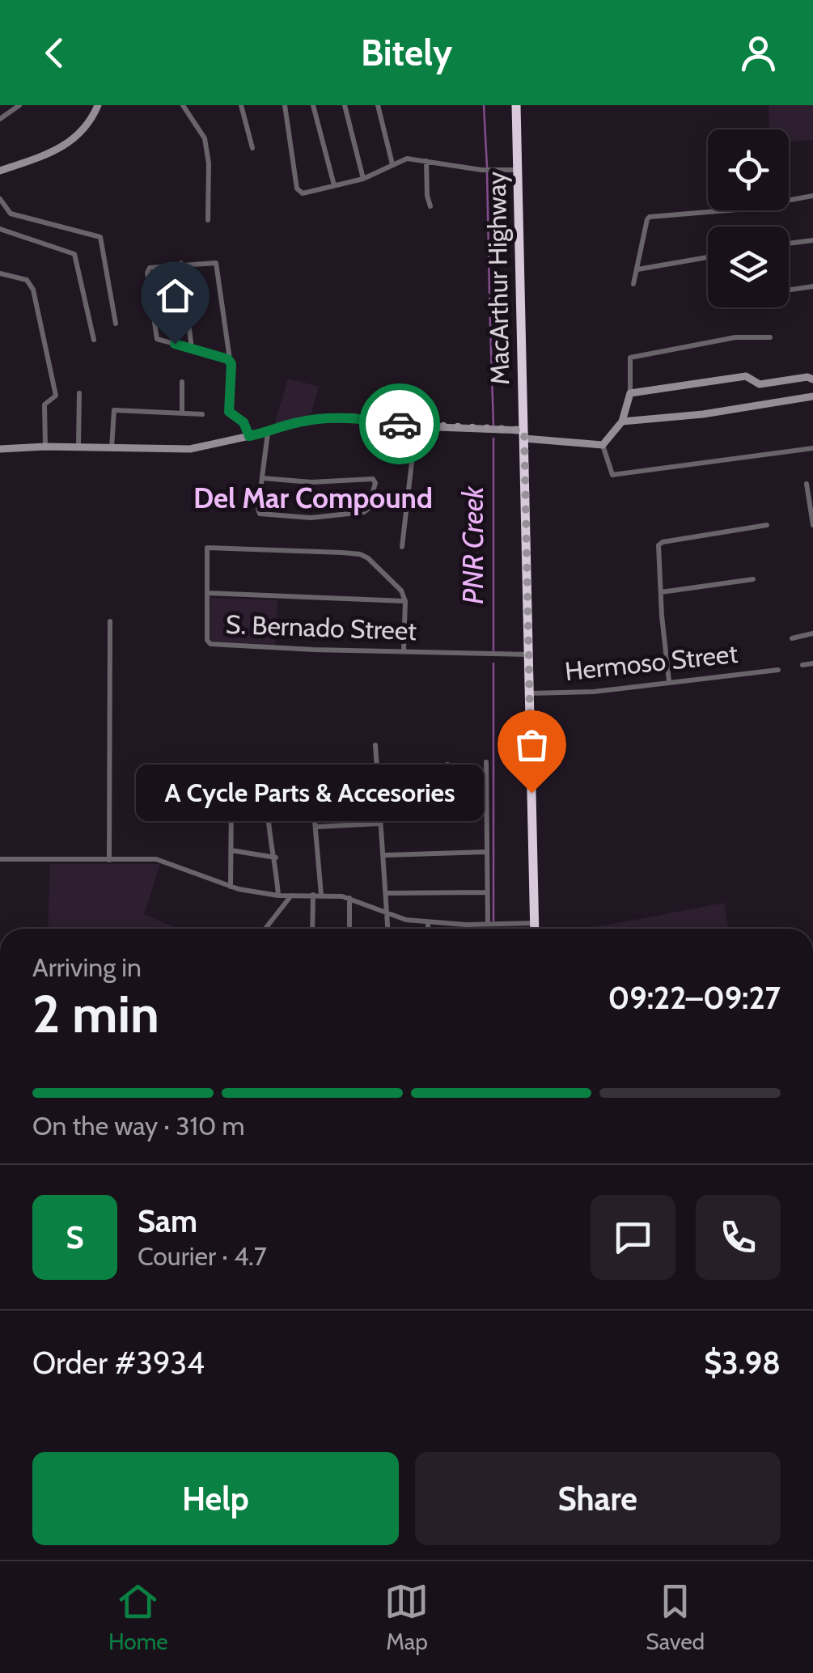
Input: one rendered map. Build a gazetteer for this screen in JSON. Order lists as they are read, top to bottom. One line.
{"streets":{"highway":["MacArthur Highway"],"street":["S. Bernado Street","Hermoso Street"]},"crossings":[["MacArthur Highway","S. Bernado Street"],["MacArthur Highway","Hermoso Street"]],"districts":["Del Mar Compound"],"water":["PNR Creek"],"places":["A Cycle Parts & Accesories"],"page":{"header":"Bitely","bubble":"A Cycle Parts & Accesories","heading":["2 min","Arriving in","09:22–09:27"],"panel":["Sam","Courier · 4.7","Order #3934","$3.98"],"bar":"On the way · 310 m","round":"S","buttons":["Help","Share"],"tabs":["Home","Map","Saved"]}}
